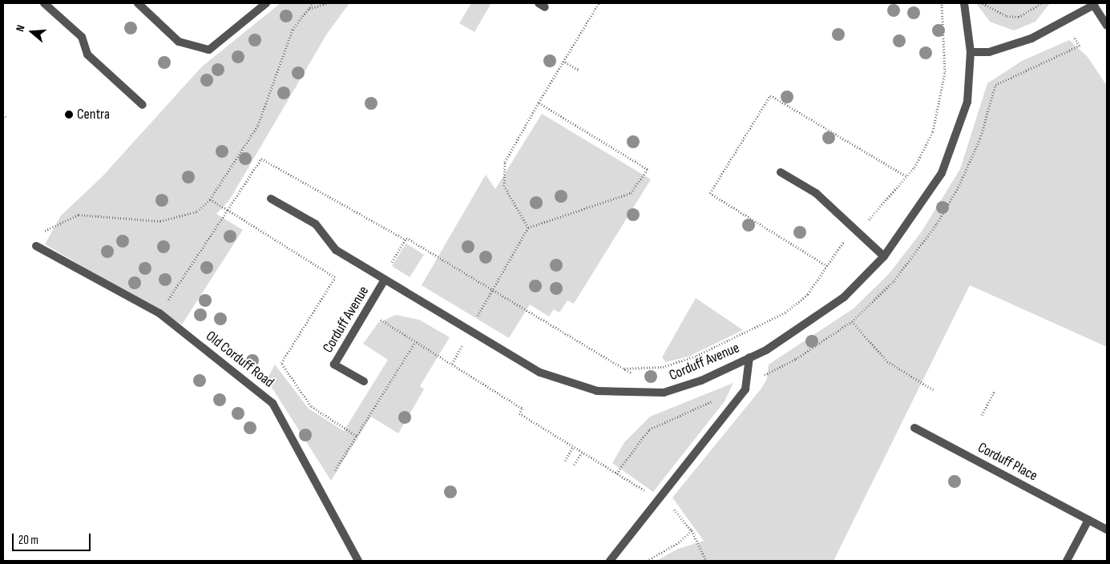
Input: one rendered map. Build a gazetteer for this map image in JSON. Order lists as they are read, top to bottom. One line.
{"streets":{"street":["Corduff Avenue","Old Corduff Road","Corduff Place"]},"places":["Centra"],"scale_bar":"20 m","north":"left"}
